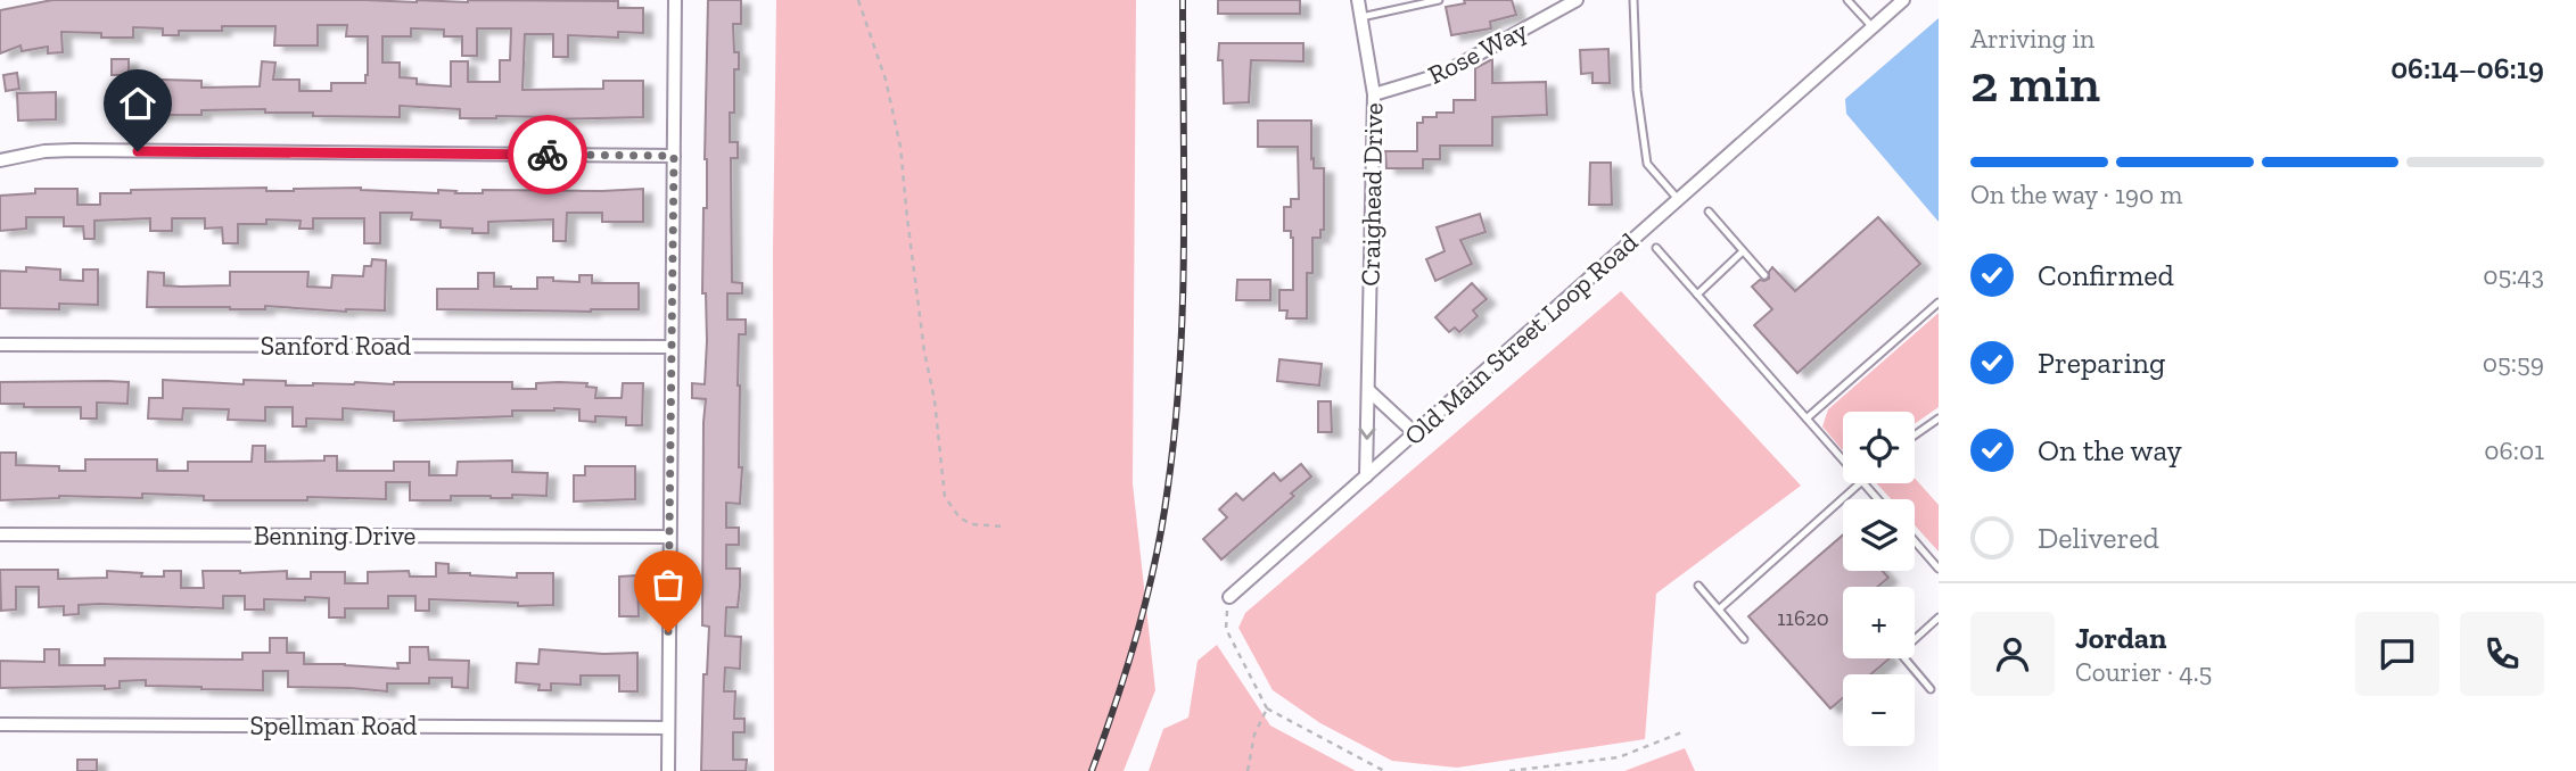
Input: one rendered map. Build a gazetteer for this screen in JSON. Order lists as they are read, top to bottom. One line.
{"streets":{"street":["Rose Way","Craighead Drive","Old Main Street Loop Road","Sanford Road","Benning Drive","Spellman Road"]},"crossings":[["Rose Way","Craighead Drive"],["Craighead Drive","Old Main Street Loop Road"]],"house_numbers":["11620"],"page":{"heading":["2 min","Arriving in","06:14–06:19"],"panel":["Jordan","Courier · 4.5"],"bar":"On the way · 190 m","list":[["Confirmed","05:43"],["Preparing","05:59"],["On the way","06:01"],"Delivered"],"map_buttons":["+","−"]}}
